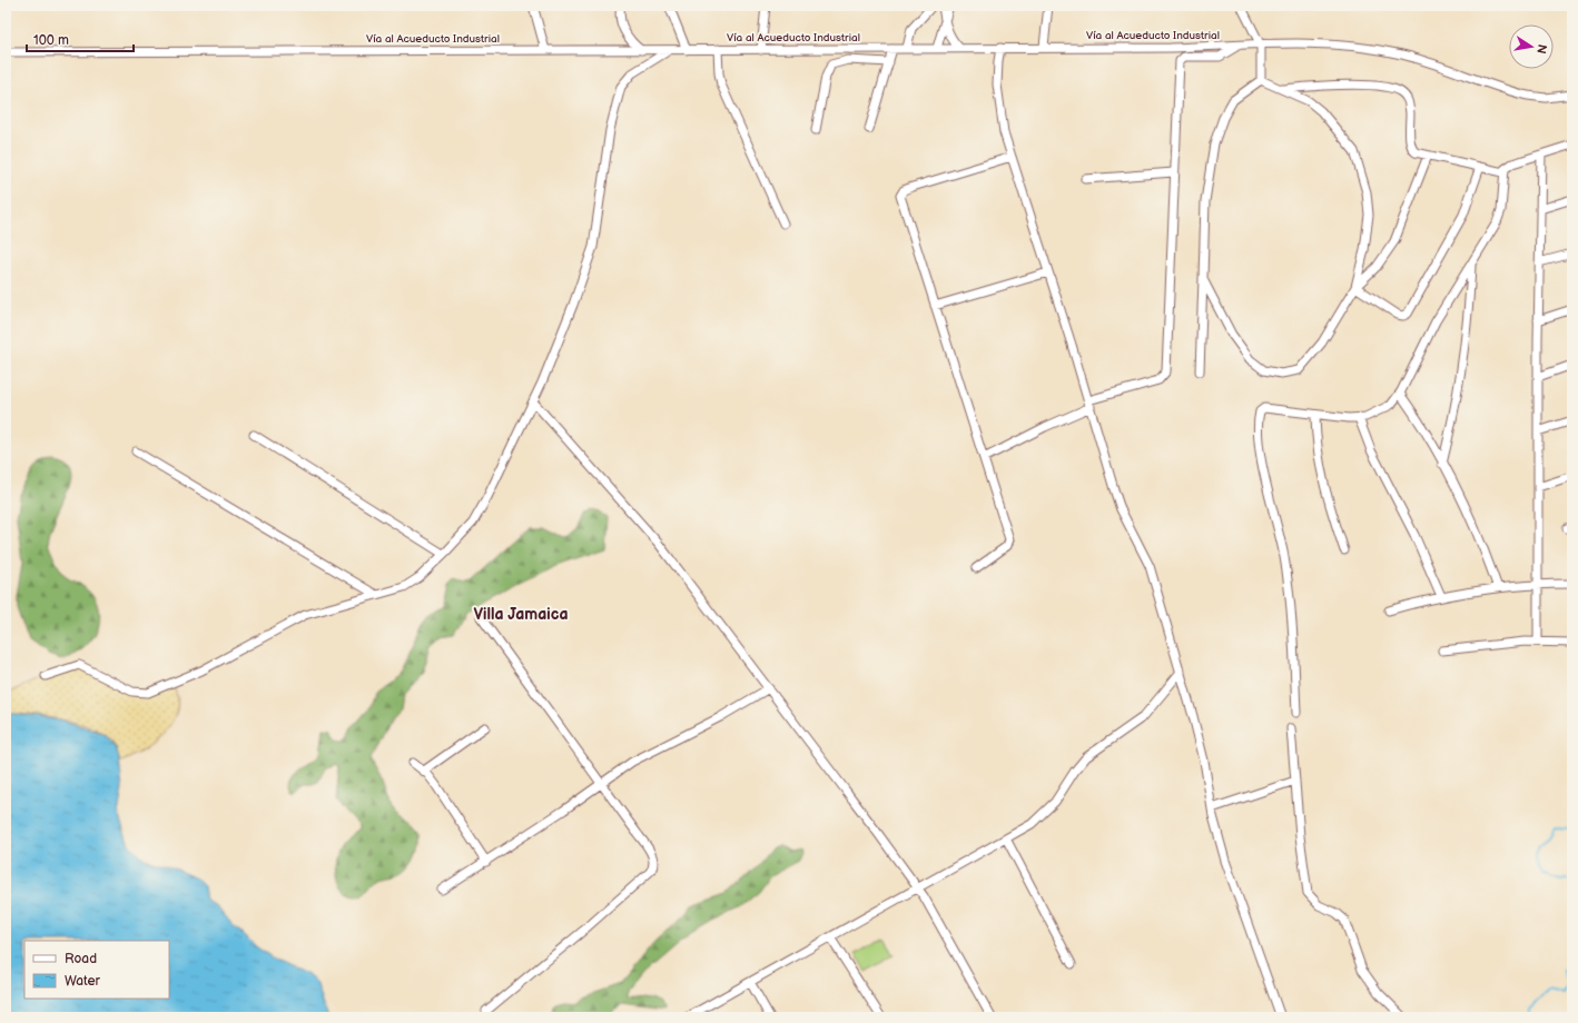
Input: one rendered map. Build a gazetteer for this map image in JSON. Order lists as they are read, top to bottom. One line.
{"streets":{"street":["Vía al Acueducto Industrial"]},"districts":["Villa Jamaica"],"legend":["Road","Water"],"scale_bar":"100 m","north":"right"}
